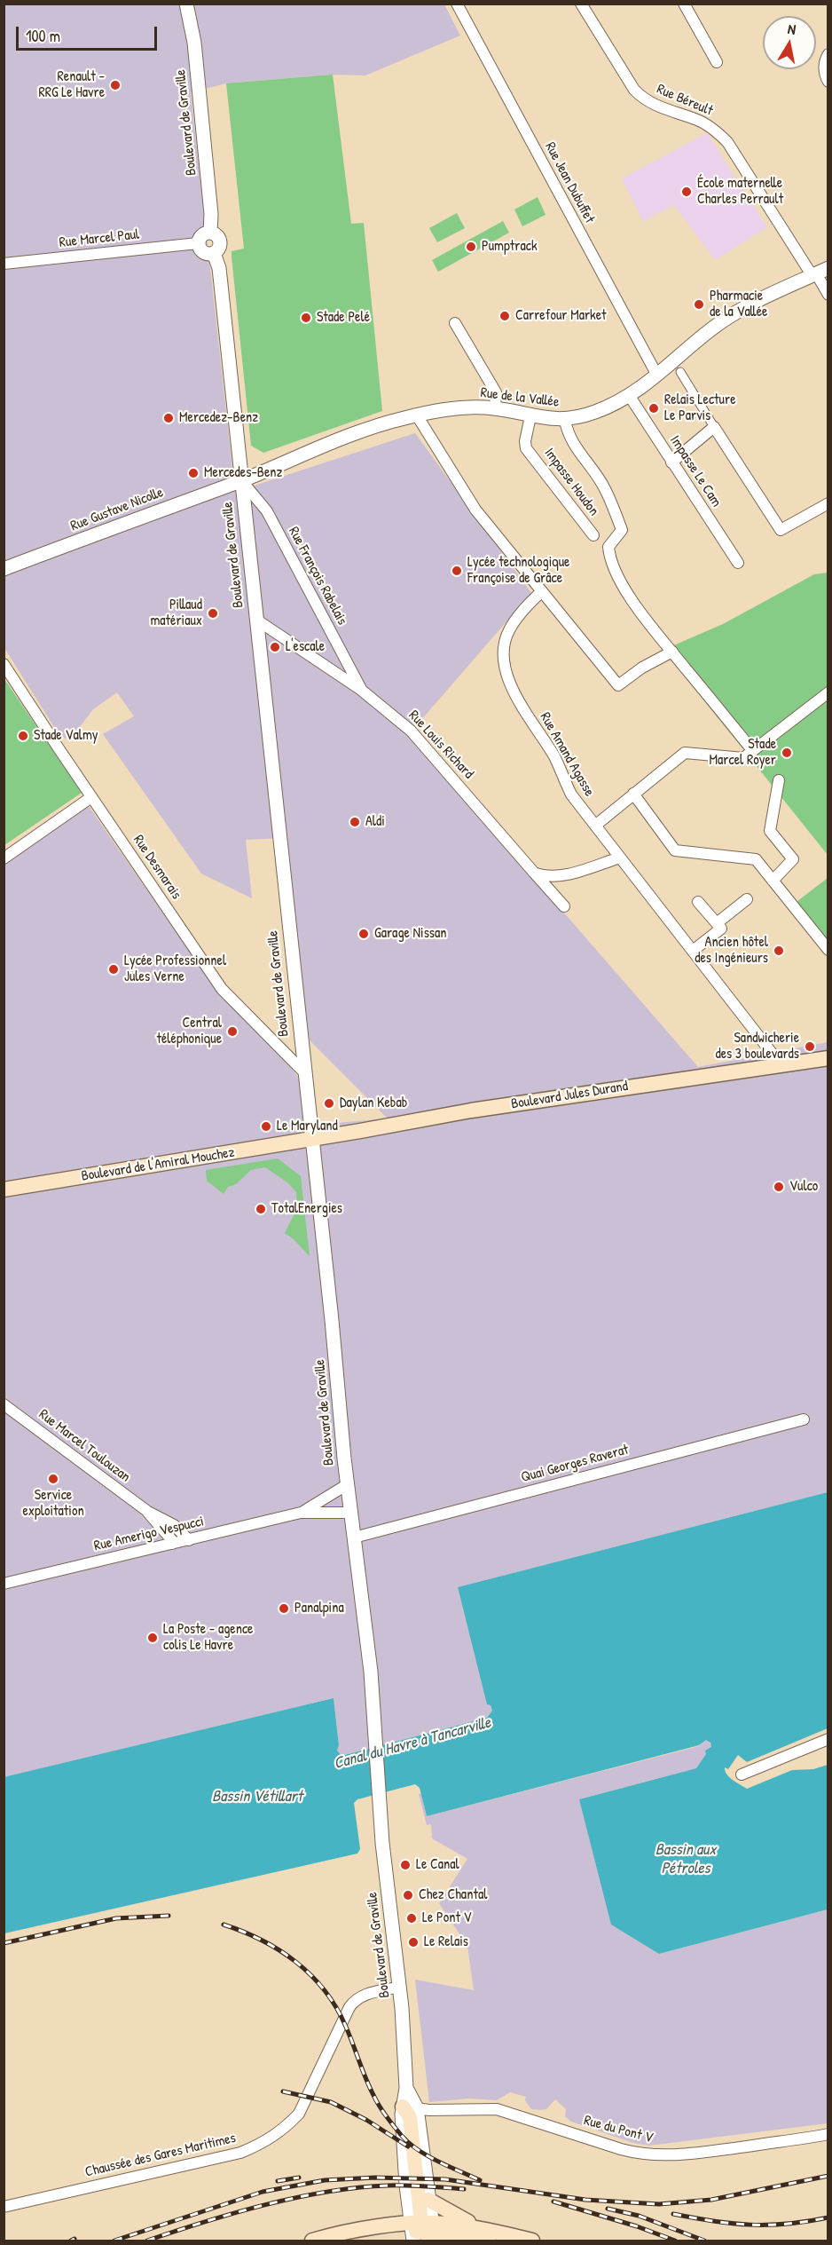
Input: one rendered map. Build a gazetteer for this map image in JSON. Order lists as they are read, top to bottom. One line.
{"streets":{"main road":["Boulevard Jules Durand","Boulevard de l'Amiral Mouchez"],"street":["Rue Béreult","Boulevard de Graville","Rue Jean Dubuffet","Rue Marcel Paul","Rue de la Vallée","Impasse Le Cam","Impasse Houdon","Rue Gustave Nicolle","Rue François Rabelais","Rue Louis Richard","Rue Amand Agasse","Rue Desmarais","Rue Marcel Toulouzan","Quai Georges Raverat","Rue Amerigo Vespucci","Rue du Pont V","Chaussée des Gares Maritimes"]},"crossings":[["Rue Béreult","Rue de la Vallée"],["Boulevard de Graville","Rue Marcel Paul"],["Boulevard de Graville","Rue de la Vallée"],["Boulevard de Graville","Rue Gustave Nicolle"],["Boulevard de Graville","Rue François Rabelais"],["Boulevard de Graville","Rue Louis Richard"],["Boulevard de Graville","Rue Desmarais"],["Boulevard de Graville","Boulevard Jules Durand"],["Boulevard de Graville","Boulevard de l'Amiral Mouchez"],["Boulevard de Graville","Quai Georges Raverat"],["Boulevard de Graville","Rue Amerigo Vespucci"],["Boulevard de Graville","Rue du Pont V"],["Boulevard de Graville","Chaussée des Gares Maritimes"],["Rue Jean Dubuffet","Rue de la Vallée"],["Rue de la Vallée","Impasse Le Cam"],["Rue de la Vallée","Impasse Houdon"],["Rue de la Vallée","Rue Gustave Nicolle"],["Rue de la Vallée","Rue François Rabelais"],["Rue Gustave Nicolle","Rue François Rabelais"],["Rue François Rabelais","Rue Louis Richard"],["Rue Amand Agasse","Boulevard Jules Durand"],["Boulevard Jules Durand","Boulevard de l'Amiral Mouchez"],["Rue Marcel Toulouzan","Rue Amerigo Vespucci"]],"water":["Canal du Havre à Tancarville","Bassin Vétillart","Bassin aux Pétroles"],"places":["Renault - RRG Le Havre","École maternelle Charles Perrault","Pumptrack","Pharmacie de la Vallée","Carrefour Market","Stade Pelé","Relais Lecture Le Parvis","Mercedez-Benz","Mercedes-Benz","Lycée technologique Françoise de Grâce","Pillaud matériaux","L'escale","Stade Valmy","Stade Marcel Royer","Aldi","Garage Nissan","Ancien hôtel des Ingénieurs","Lycée Professionnel Jules Verne","Central téléphonique","Sandwicherie des 3 boulevards","Daylan Kebab","Le Maryland","Vulco","TotalEnergies","Service exploitation","Panalpina","La Poste - agence colis Le Havre","Le Canal","Chez Chantal","Le Pont V","Le Relais"],"scale_bar":"100 m","north":"top"}
